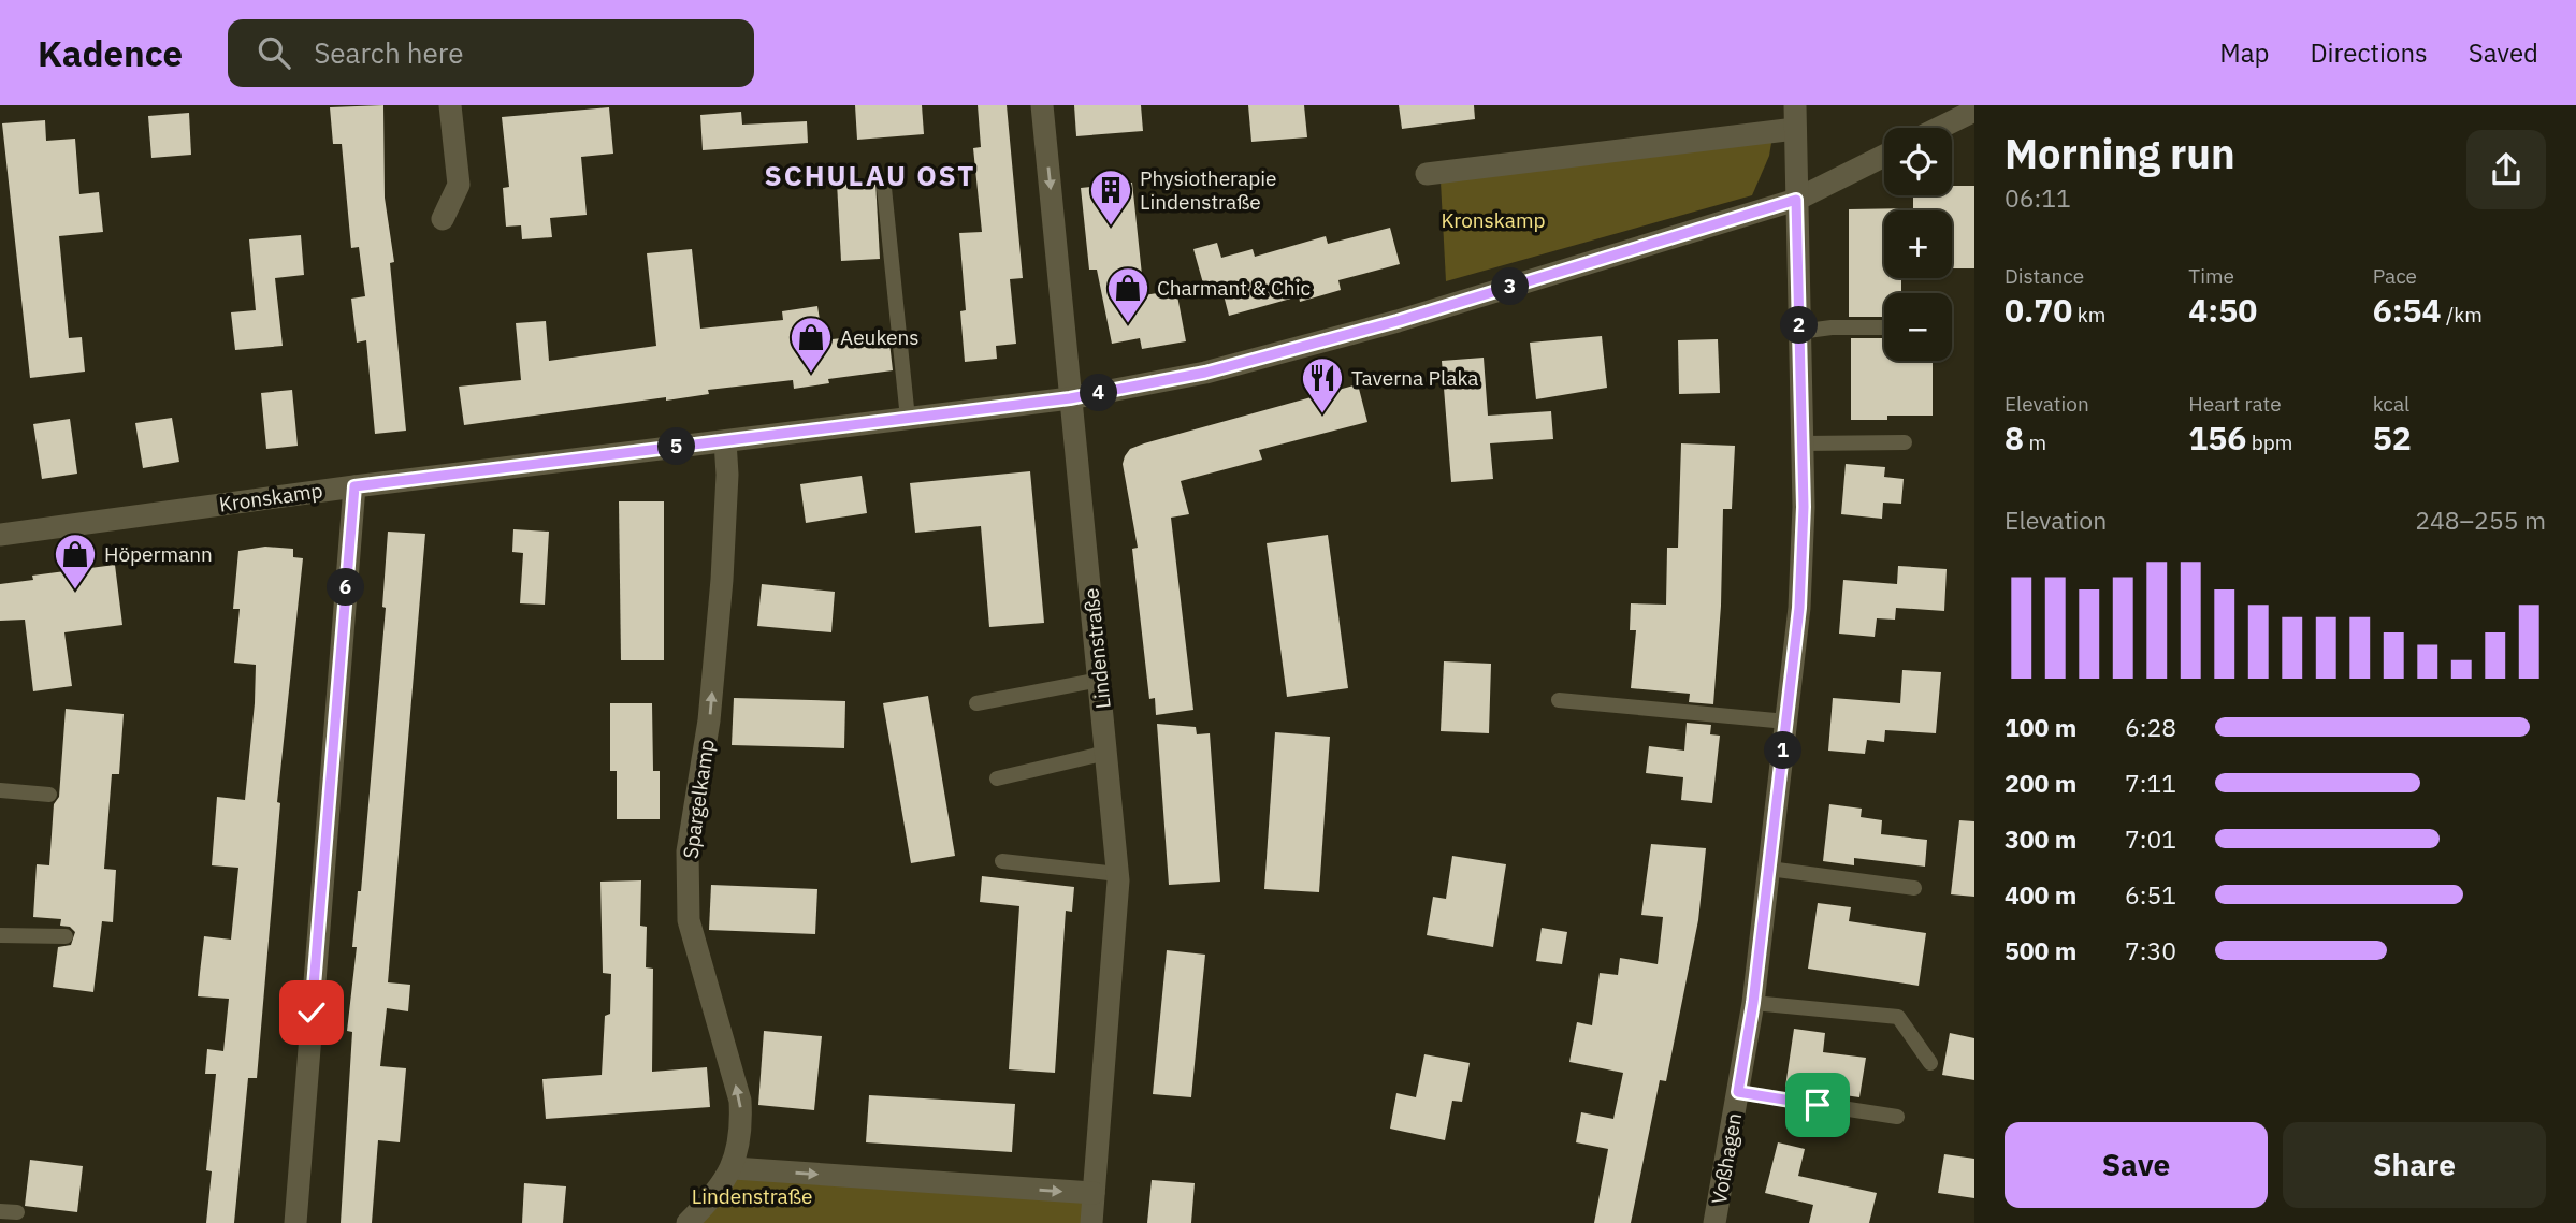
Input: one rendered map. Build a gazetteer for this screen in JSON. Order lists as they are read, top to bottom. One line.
{"streets":{"street":["Kronskamp","Lindenstraße","Spargelkamp","Voßhagen"]},"crossings":[["Kronskamp","Lindenstraße"],["Kronskamp","Spargelkamp"],["Kronskamp","Voßhagen"]],"one_way":["Spargelkamp"],"districts":["SCHULAU OST"],"parks":["Kronskamp","Lindenstraße"],"places":{"building":["Physiotherapie Lindenstraße"],"shop":["Charmant & Chic","Aeukens","Höpermann"],"restaurant":["Taverna Plaka"]},"page":{"header":"Kadence","search":"Search here","nav":["Map","Directions","Saved"],"heading":["Morning run","06:11"],"map_buttons":["+","−"],"stats":[["Distance","0.70 km"],["Time","4:50"],["Pace","6:54 /km"],["Elevation","8 m"],["Heart rate","156 bpm"],["kcal","52"]],"pins":["3","2","4","5","6","1"],"chart":["Elevation","248–255 m"],"list":[{"name":"100 m","note":"6:28"},{"name":"200 m","note":"7:11"},{"name":"300 m","note":"7:01"},{"name":"400 m","note":"6:51"},{"name":"500 m","note":"7:30"}],"buttons":["Save","Share"]}}
